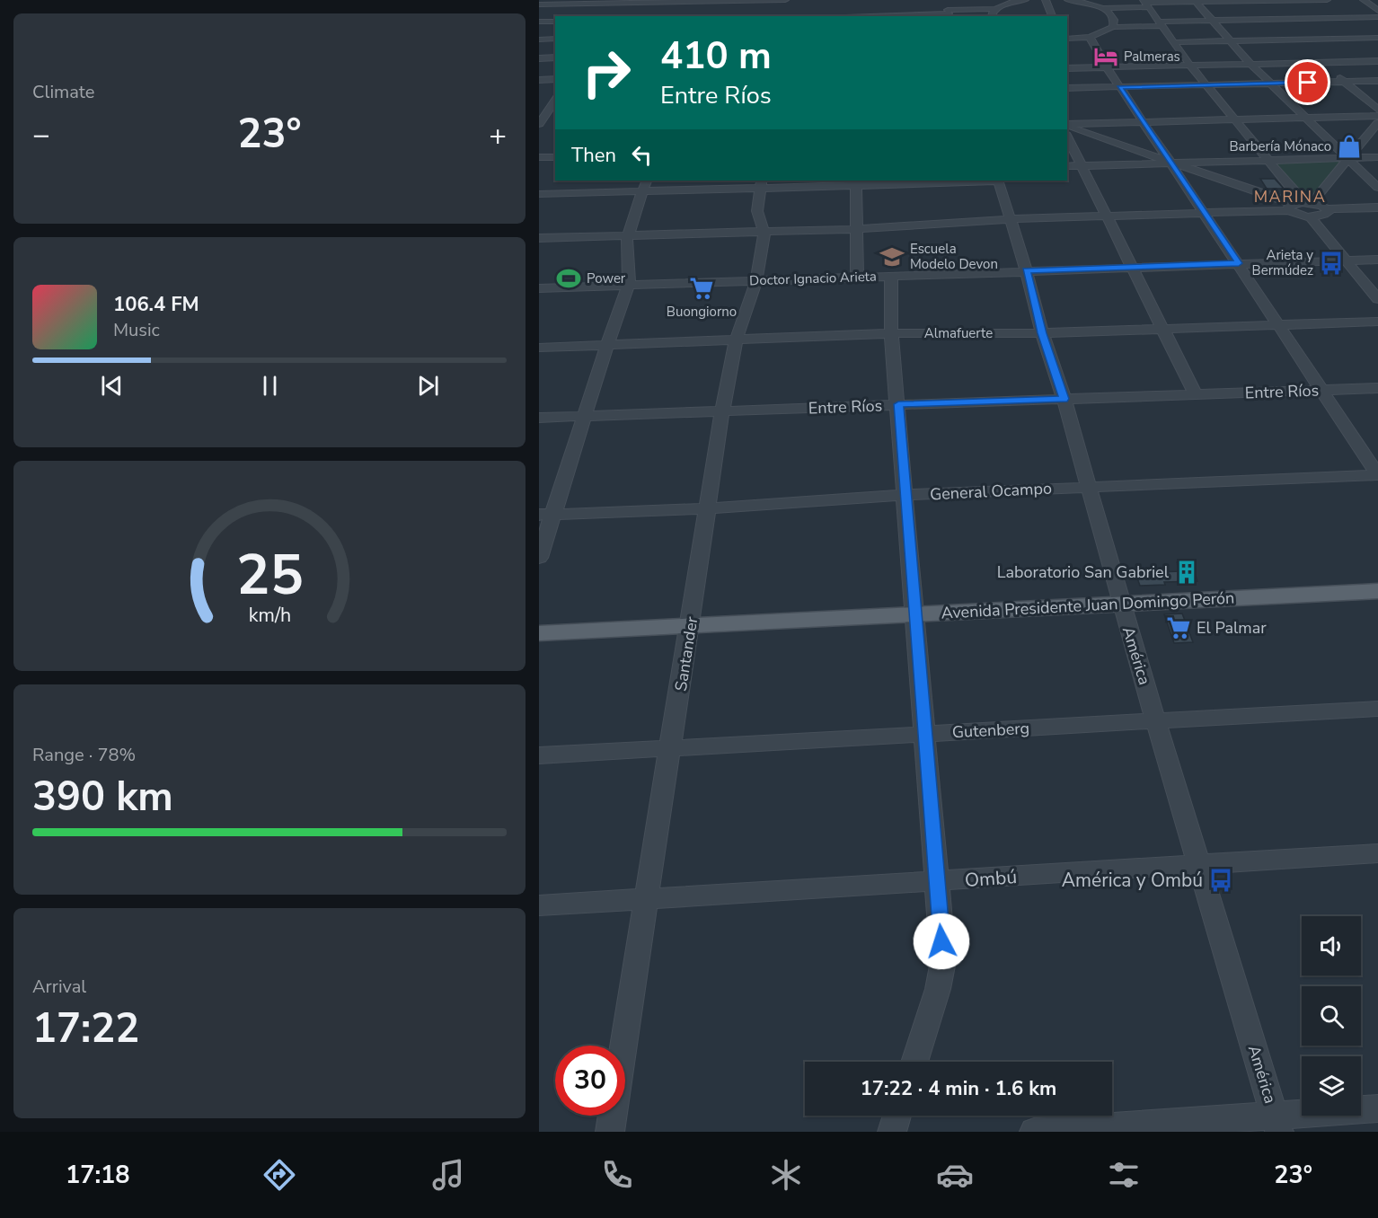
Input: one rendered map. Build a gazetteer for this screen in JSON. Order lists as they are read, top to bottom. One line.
{"streets":{"main road":["Avenida Presidente Juan Domingo Perón"],"street":["Doctor Ignacio Arieta","Almafuerte","Entre Ríos","General Ocampo","Santander","América","Gutenberg","Ombú"]},"crossings":[["Doctor Ignacio Arieta","Santander"],["Doctor Ignacio Arieta","América"],["Almafuerte","Santander"],["Almafuerte","América"],["Entre Ríos","Santander"],["Entre Ríos","América"],["General Ocampo","Santander"],["General Ocampo","América"],["Avenida Presidente Juan Domingo Perón","Santander"],["Avenida Presidente Juan Domingo Perón","América"],["Santander","Gutenberg"],["Santander","Ombú"],["América","Gutenberg"],["América","Ombú"]],"districts":["MARINA"],"places":{"hotel":["Palmeras"],"shop":["Barbería Mónaco"],"school or university":["Escuela Modelo Devon"],"bus stop":["Arieta y Bermúdez","América y Ombú"],"sports":["Power"],"supermarket":["Buongiorno","El Palmar"],"building":["Laboratorio San Gabriel"]},"page":{"tile":["Climate",["Range · 78%","390 km"],["Arrival","17:22"]],"turn":["410 m","Entre Ríos"],"heat":["−","23°","+"],"then":"Then","song":["106.4 FM","Music"],"limit":"30","trip":"17:22 · 4 min · 1.6 km","tabs":["17:18","23°"],"gauge":["25","km/h"]}}
